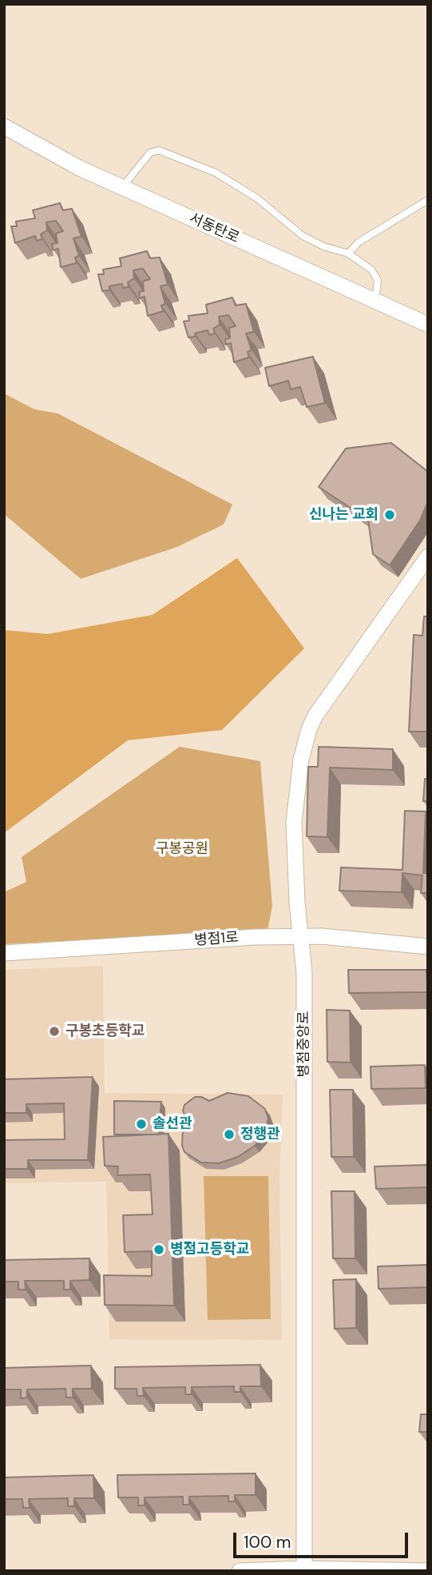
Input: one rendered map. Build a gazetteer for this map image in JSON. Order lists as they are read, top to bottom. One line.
{"streets":{"street":["서동탄로","병점1로","병점중앙로"]},"crossings":[["병점1로","병점중앙로"]],"parks":["구봉공원"],"places":["신나는 교회","구봉초등학교","솔선관","정행관","병점고등학교"],"scale_bar":"100 m"}
